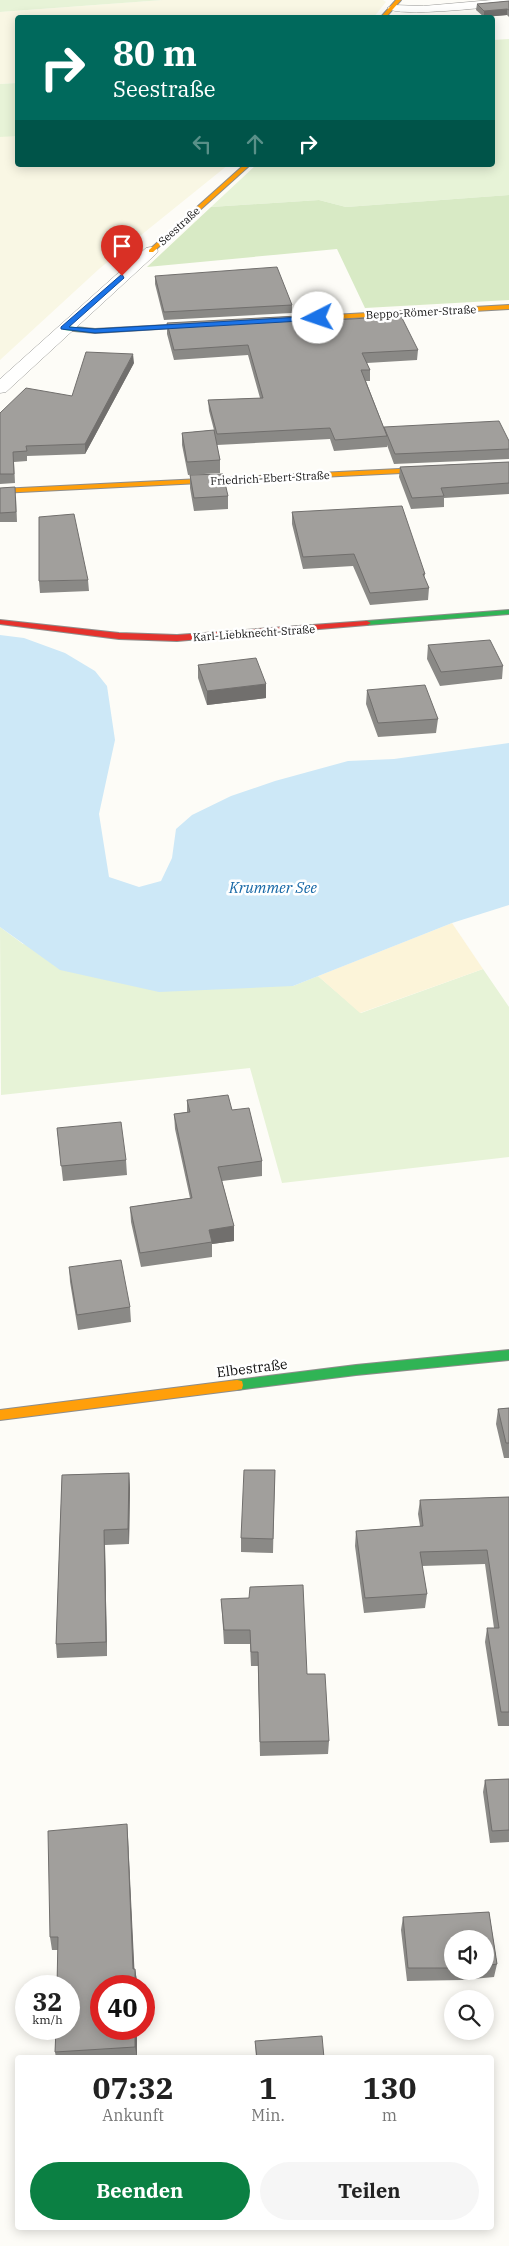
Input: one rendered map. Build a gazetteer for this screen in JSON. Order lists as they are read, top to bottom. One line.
{"streets":{"street":["Seestraße","Beppo-Römer-Straße","Friedrich-Ebert-Straße","Karl-Liebknecht-Straße","Elbestraße"]},"water":["Krummer See"],"page":{"turn":["80 m","Seestraße"],"speed":"32 km/h","limit":"40","eta":["07:32","Ankunft","1","Min.","130","m"],"buttons":["Beenden","Teilen"]}}
